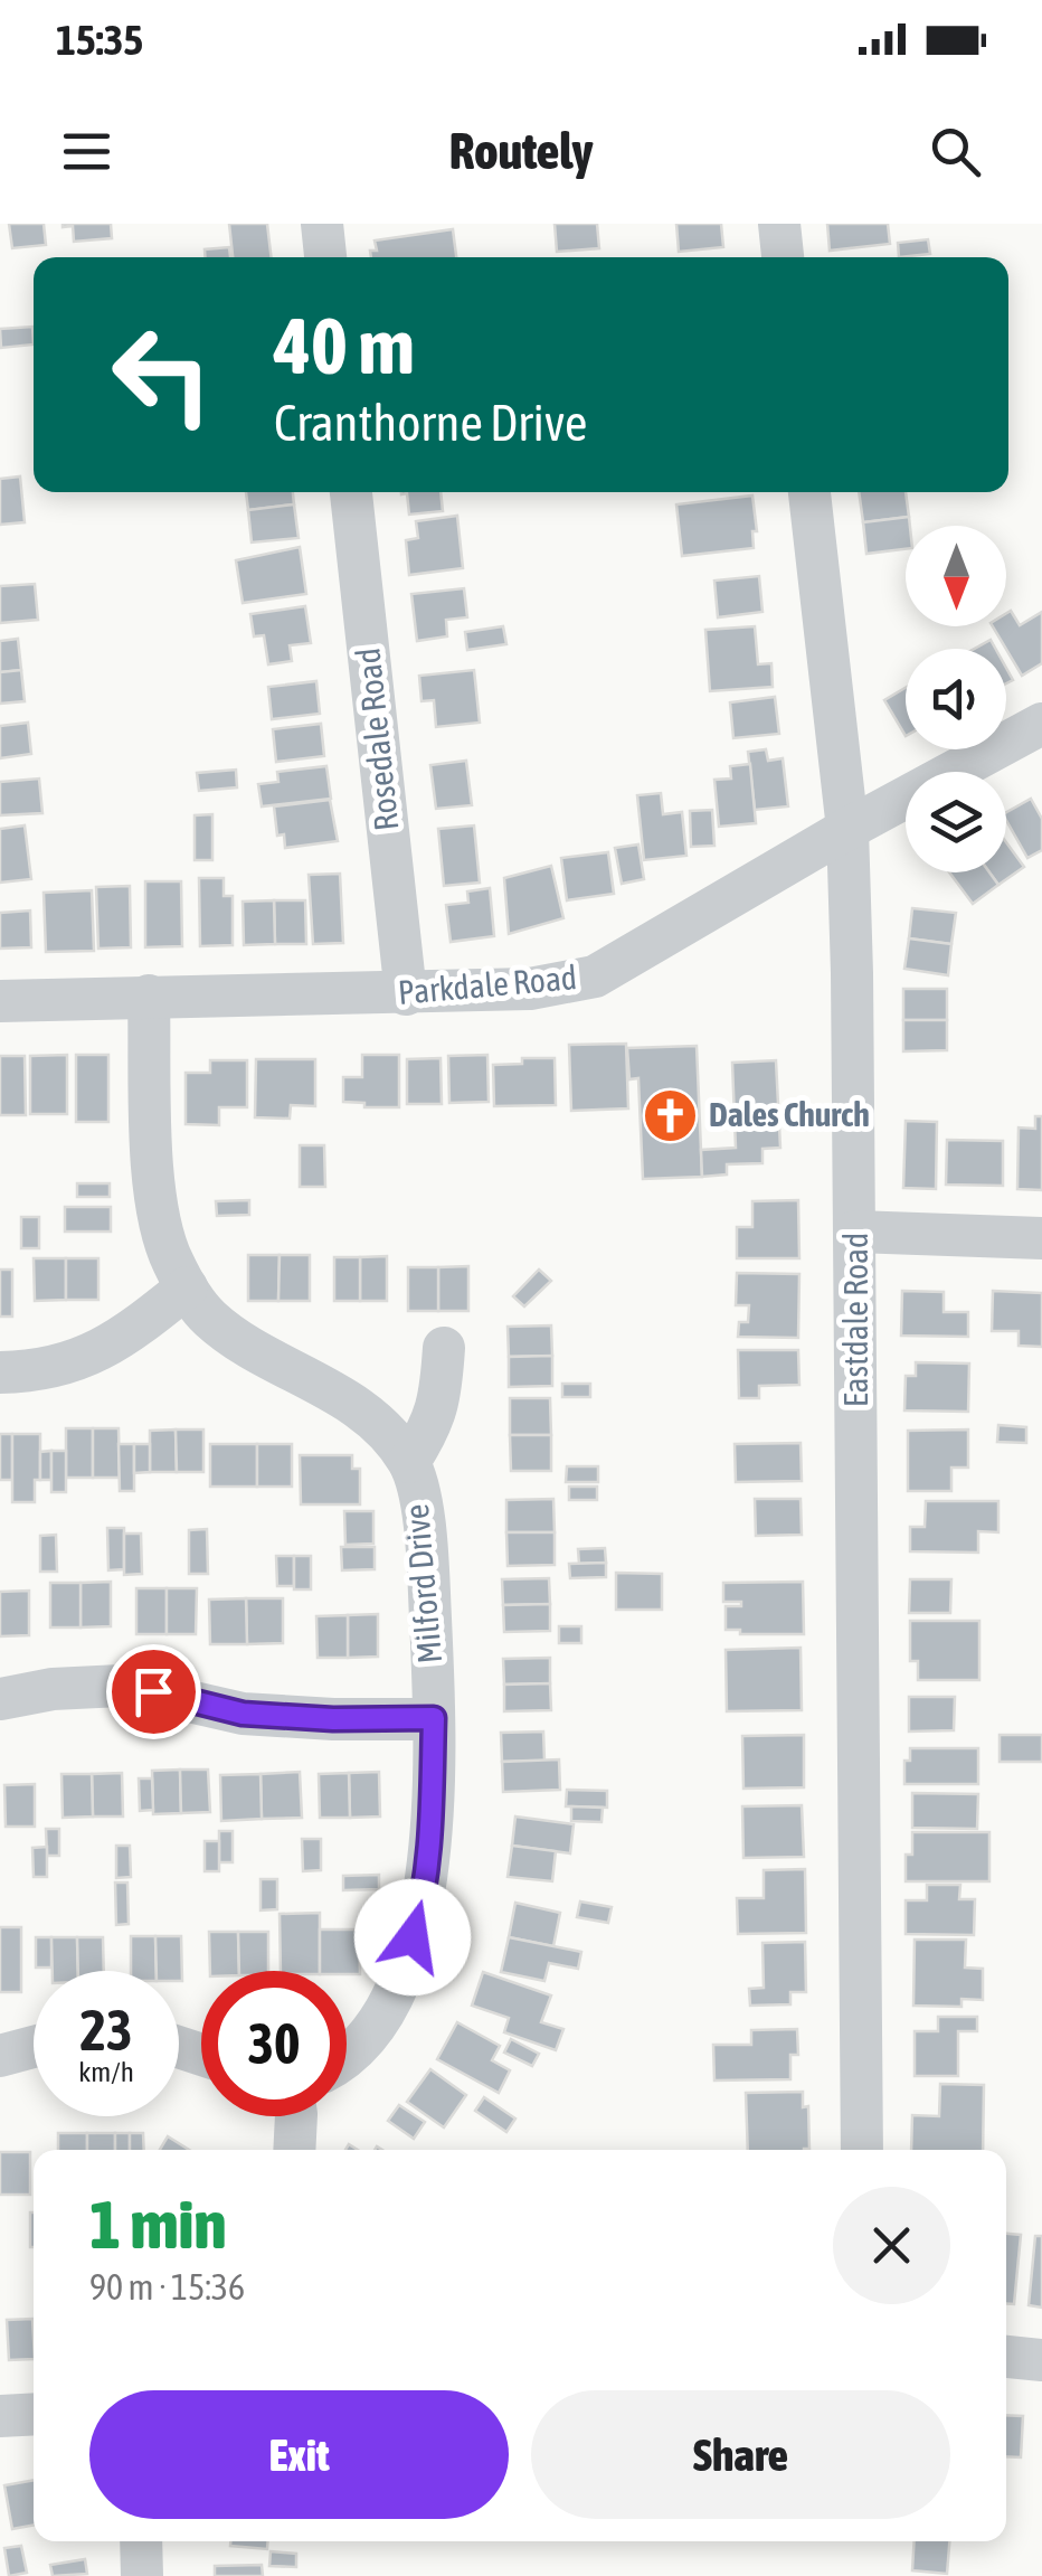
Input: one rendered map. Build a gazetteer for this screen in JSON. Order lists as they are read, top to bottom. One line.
{"streets":{"street":["Rosedale Road","Parkdale Road","Eastdale Road","Milford Drive"]},"crossings":[["Rosedale Road","Parkdale Road"],["Parkdale Road","Eastdale Road"],["Parkdale Road","Milford Drive"]],"places":{"church":["Dales Church"]},"north":"bottom","page":{"status":"15:35","header":"Routely","turn":["40 m","Cranthorne Drive"],"speed":"23 km/h","limit":"30","heading":["1 min","90 m · 15:36"],"buttons":["Exit","Share"]}}
